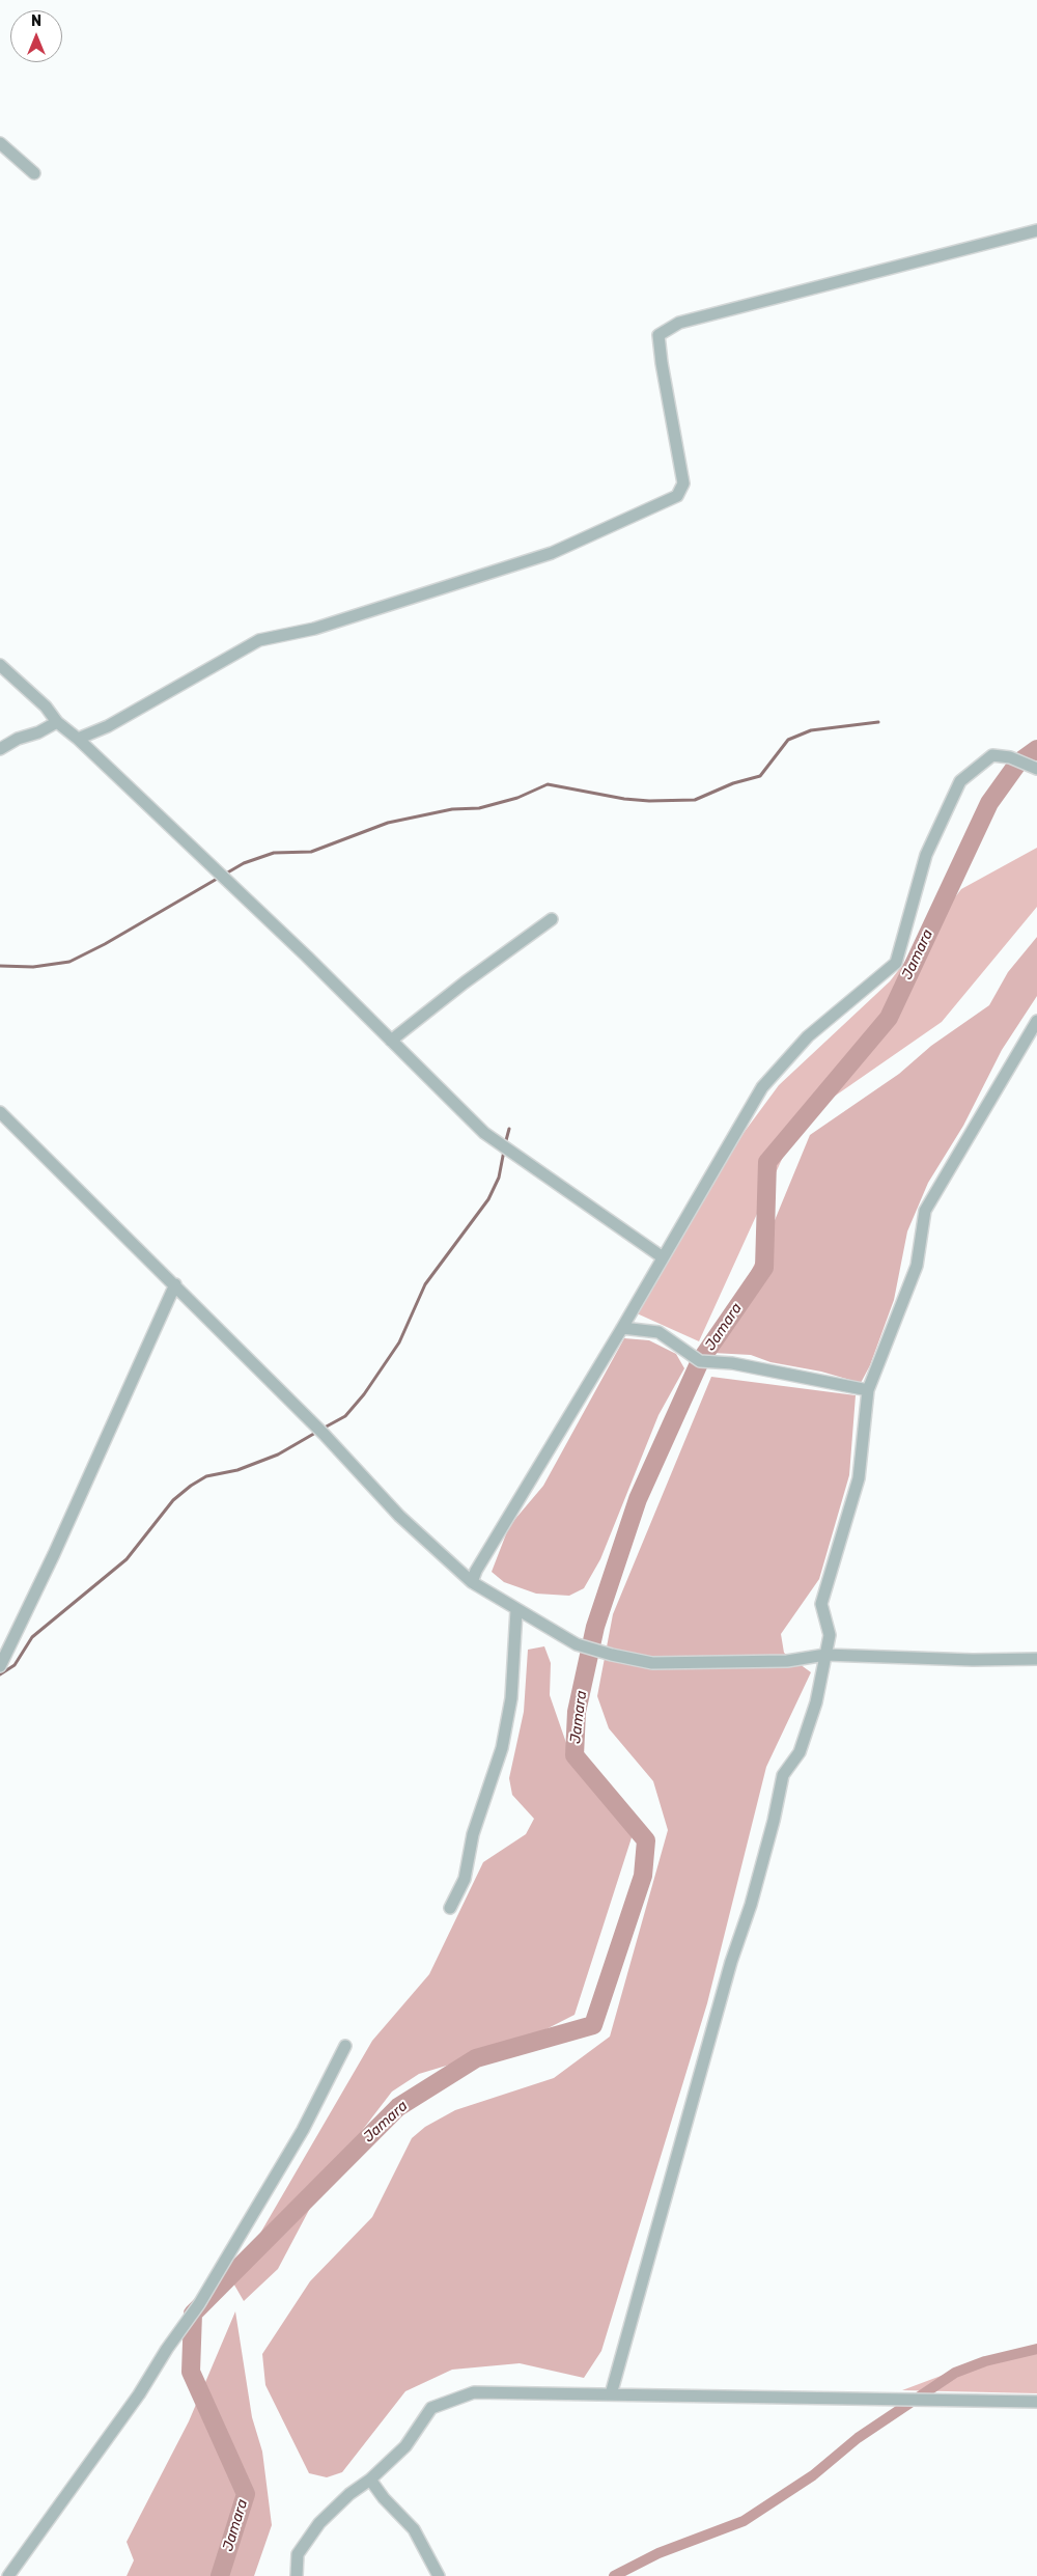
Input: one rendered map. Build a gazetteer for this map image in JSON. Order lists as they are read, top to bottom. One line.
{"water":["Jamara"],"north":"top"}
